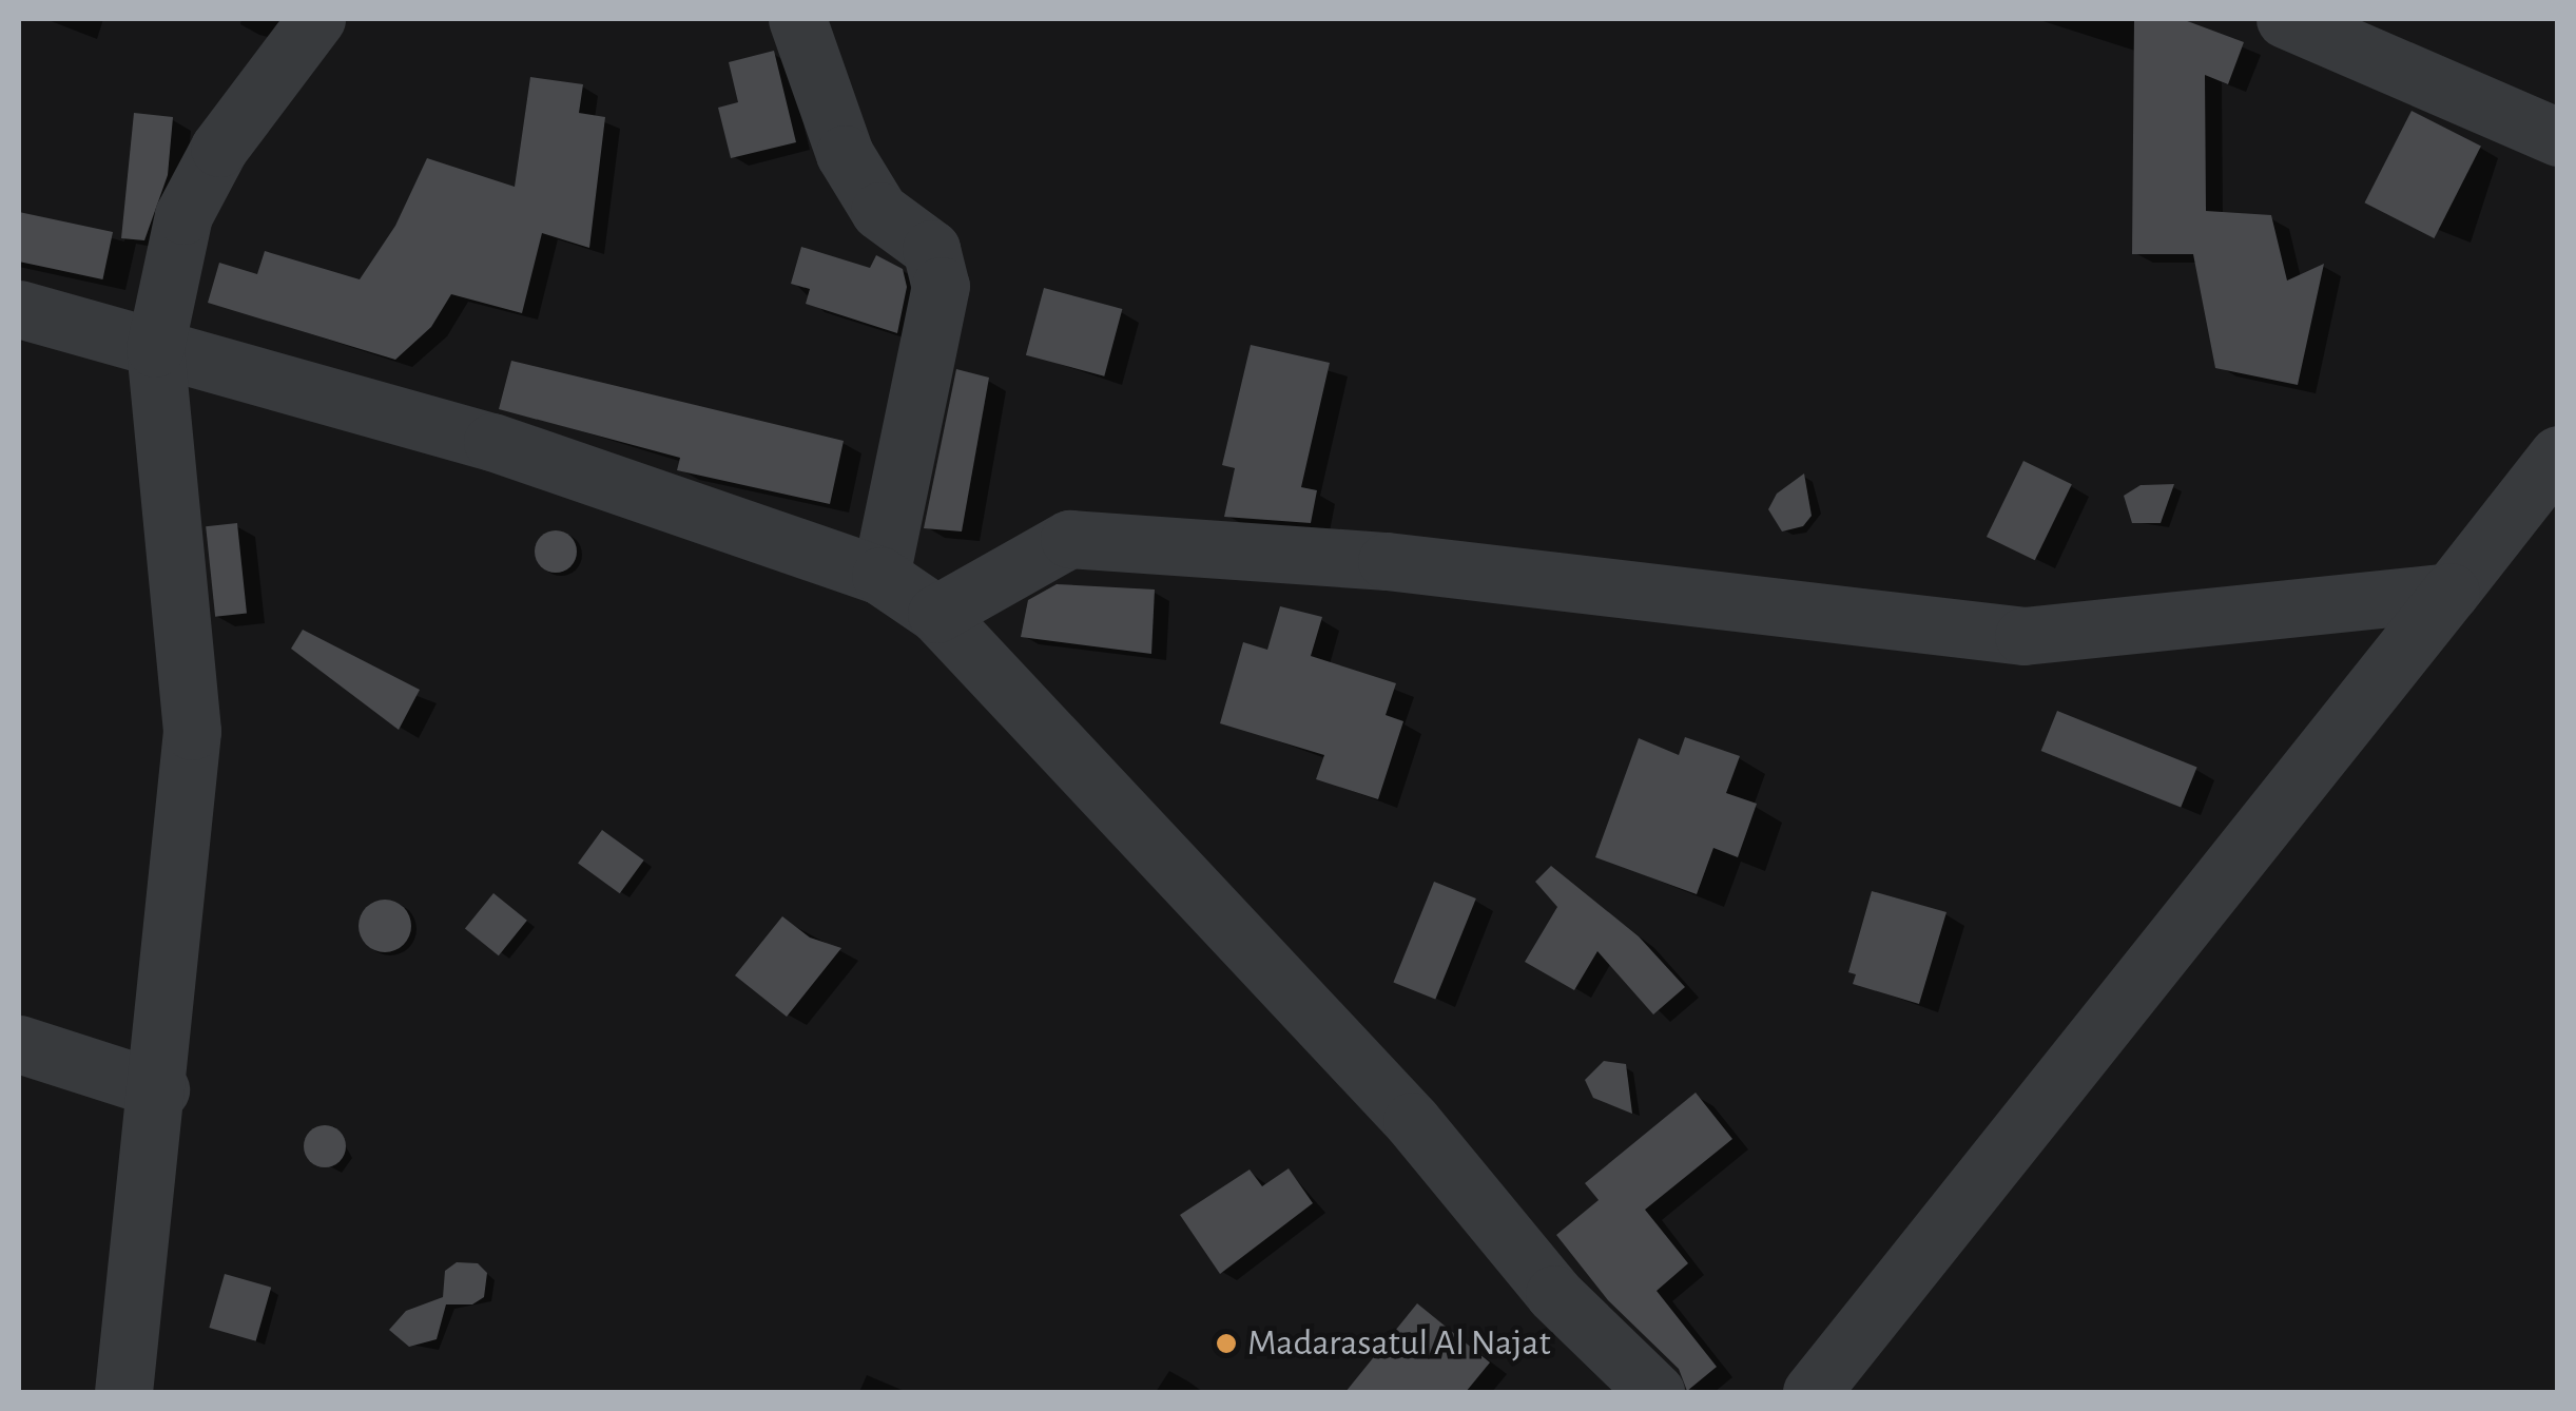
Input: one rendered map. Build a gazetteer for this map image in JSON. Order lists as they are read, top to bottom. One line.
{"places":["Madarasatul Al Najat"]}
